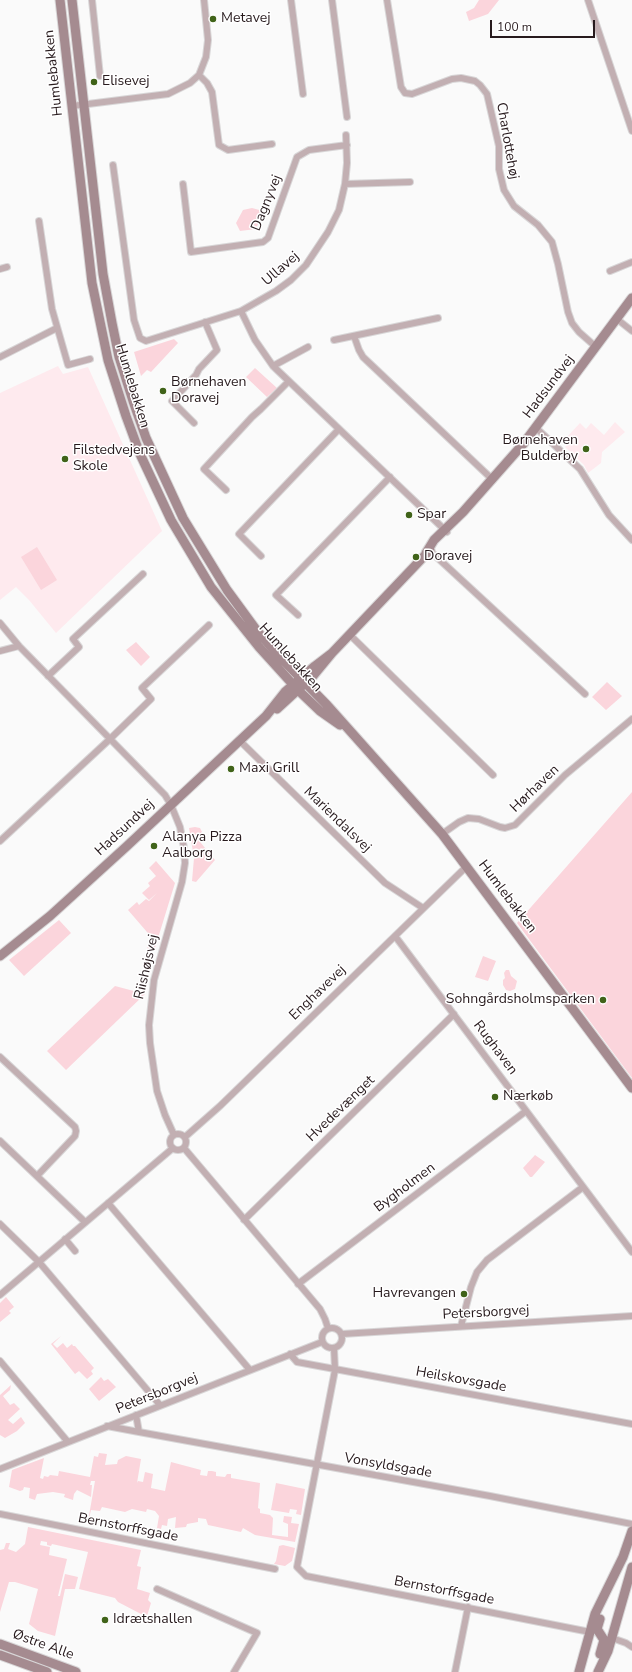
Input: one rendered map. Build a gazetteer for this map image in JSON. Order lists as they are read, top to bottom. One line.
{"streets":{"street":["Humlebakken","Charlottehøj","Dagnyvej","Ullavej","Hadsundvej","Hørhaven","Mariendalsvej","Riishøjsvej","Enghavevej","Rughaven","Hvedevænget","Bygholmen","Petersborgvej","Heilskovsgade","Vonsyldsgade","Bernstorffsgade","Østre Alle"]},"crossings":[["Humlebakken","Hadsundvej"],["Humlebakken","Hørhaven"],["Humlebakken","Enghavevej"],["Charlottehøj","Hadsundvej"],["Dagnyvej","Ullavej"],["Hadsundvej","Mariendalsvej"],["Hadsundvej","Riishøjsvej"],["Mariendalsvej","Enghavevej"],["Riishøjsvej","Enghavevej"],["Enghavevej","Rughaven"],["Rughaven","Hvedevænget"],["Rughaven","Bygholmen"],["Petersborgvej","Heilskovsgade"],["Petersborgvej","Vonsyldsgade"],["Vonsyldsgade","Bernstorffsgade"]],"places":["Metavej","Elisevej","Børnehaven Doravej","Børnehaven Bulderby","Filstedvejens Skole","Spar","Doravej","Maxi Grill","Alanya Pizza Aalborg","Sohngårdsholmsparken","Nærkøb","Havrevangen","Idrætshallen"],"scale_bar":"100 m"}
